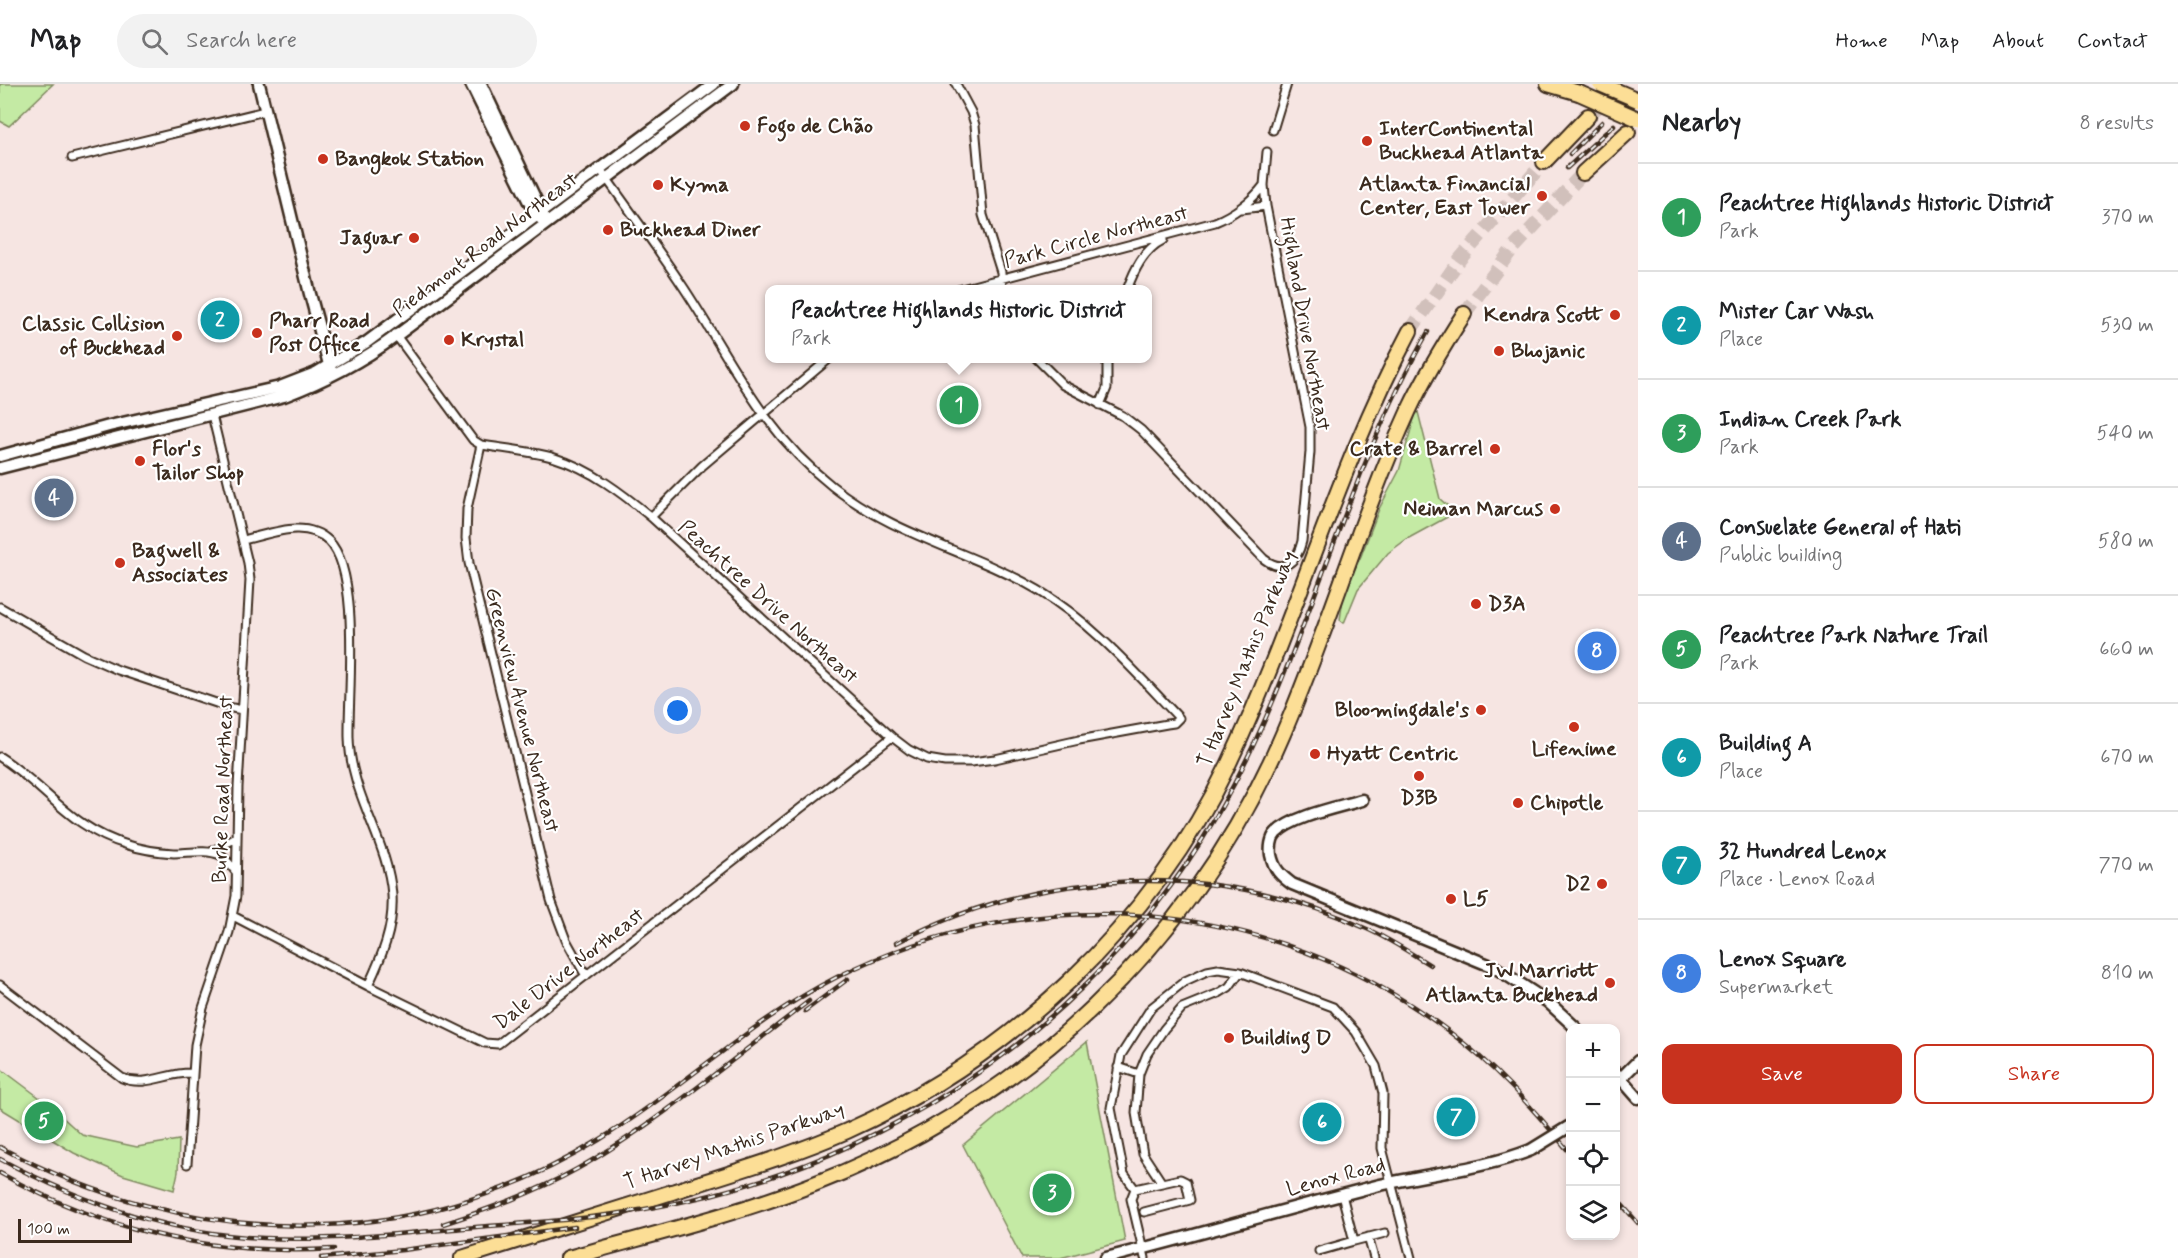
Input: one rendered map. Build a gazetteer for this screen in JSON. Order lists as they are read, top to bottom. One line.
{"streets":{"highway":["T Harvey Mathis Parkway"],"main road":["Piedmont Road Northeast","Lenox Road"],"street":["Park Circle Northeast","Highland Drive Northeast","Peachtree Drive Northeast","Greenview Avenue Northeast","Burke Road Northeast","Dale Drive Northeast"]},"crossings":[["Park Circle Northeast","Highland Drive Northeast"],["Piedmont Road Northeast","Burke Road Northeast"],["Peachtree Drive Northeast","Greenview Avenue Northeast"],["Peachtree Drive Northeast","Dale Drive Northeast"],["Greenview Avenue Northeast","Dale Drive Northeast"],["Burke Road Northeast","Dale Drive Northeast"]],"places":["Fogo de Chão","InterContinental Buckhead Atlanta","Bangkok Station","Kyma","Atlanta Financial Center, East Tower","Buckhead Diner","Jaguar","Kendra Scott","Pharr Road Post Office","Classic Collision of Buckhead","Krystal","Bhojanic","Crate & Barrel","Flor's Tailor Shop","Neiman Marcus","Bagwell & Associates","D3A","Bloomingdale's","Lifenime","Hyatt Centric","D3B","Chipotle","D2","L5","JW Marriott Atlanta Buckhead","Building D"],"scale_bar":"100 m","page":{"header":"Map","search":"Search here","nav":["Home","Map","About","Contact"],"heading":["Nearby","8 results"],"list":[{"mark":"1","name":"Peachtree Highlands Historic District","note":"Park","value":"370 m"},{"mark":"2","name":"Mister Car Wash","note":"Place","value":"530 m"},{"mark":"3","name":"Indian Creek Park","note":"Park","value":"540 m"},{"mark":"4","name":"Consuelate General of Hati","note":"Public building","value":"580 m"},{"mark":"5","name":"Peachtree Park Nature Trail","note":"Park","value":"660 m"},{"mark":"6","name":"Building A","note":"Place","value":"670 m"},{"mark":"7","name":"32 Hundred Lenox","note":"Place · Lenox Road","value":"770 m"},{"mark":"8","name":"Lenox Square","note":"Supermarket","value":"810 m"}],"popup":["Peachtree Highlands Historic District","Park"],"pins":["2","1","4","8","7","5","6","3"],"map_buttons":["+","−"],"buttons":["Save","Share"],"scale":"100 m"}}
